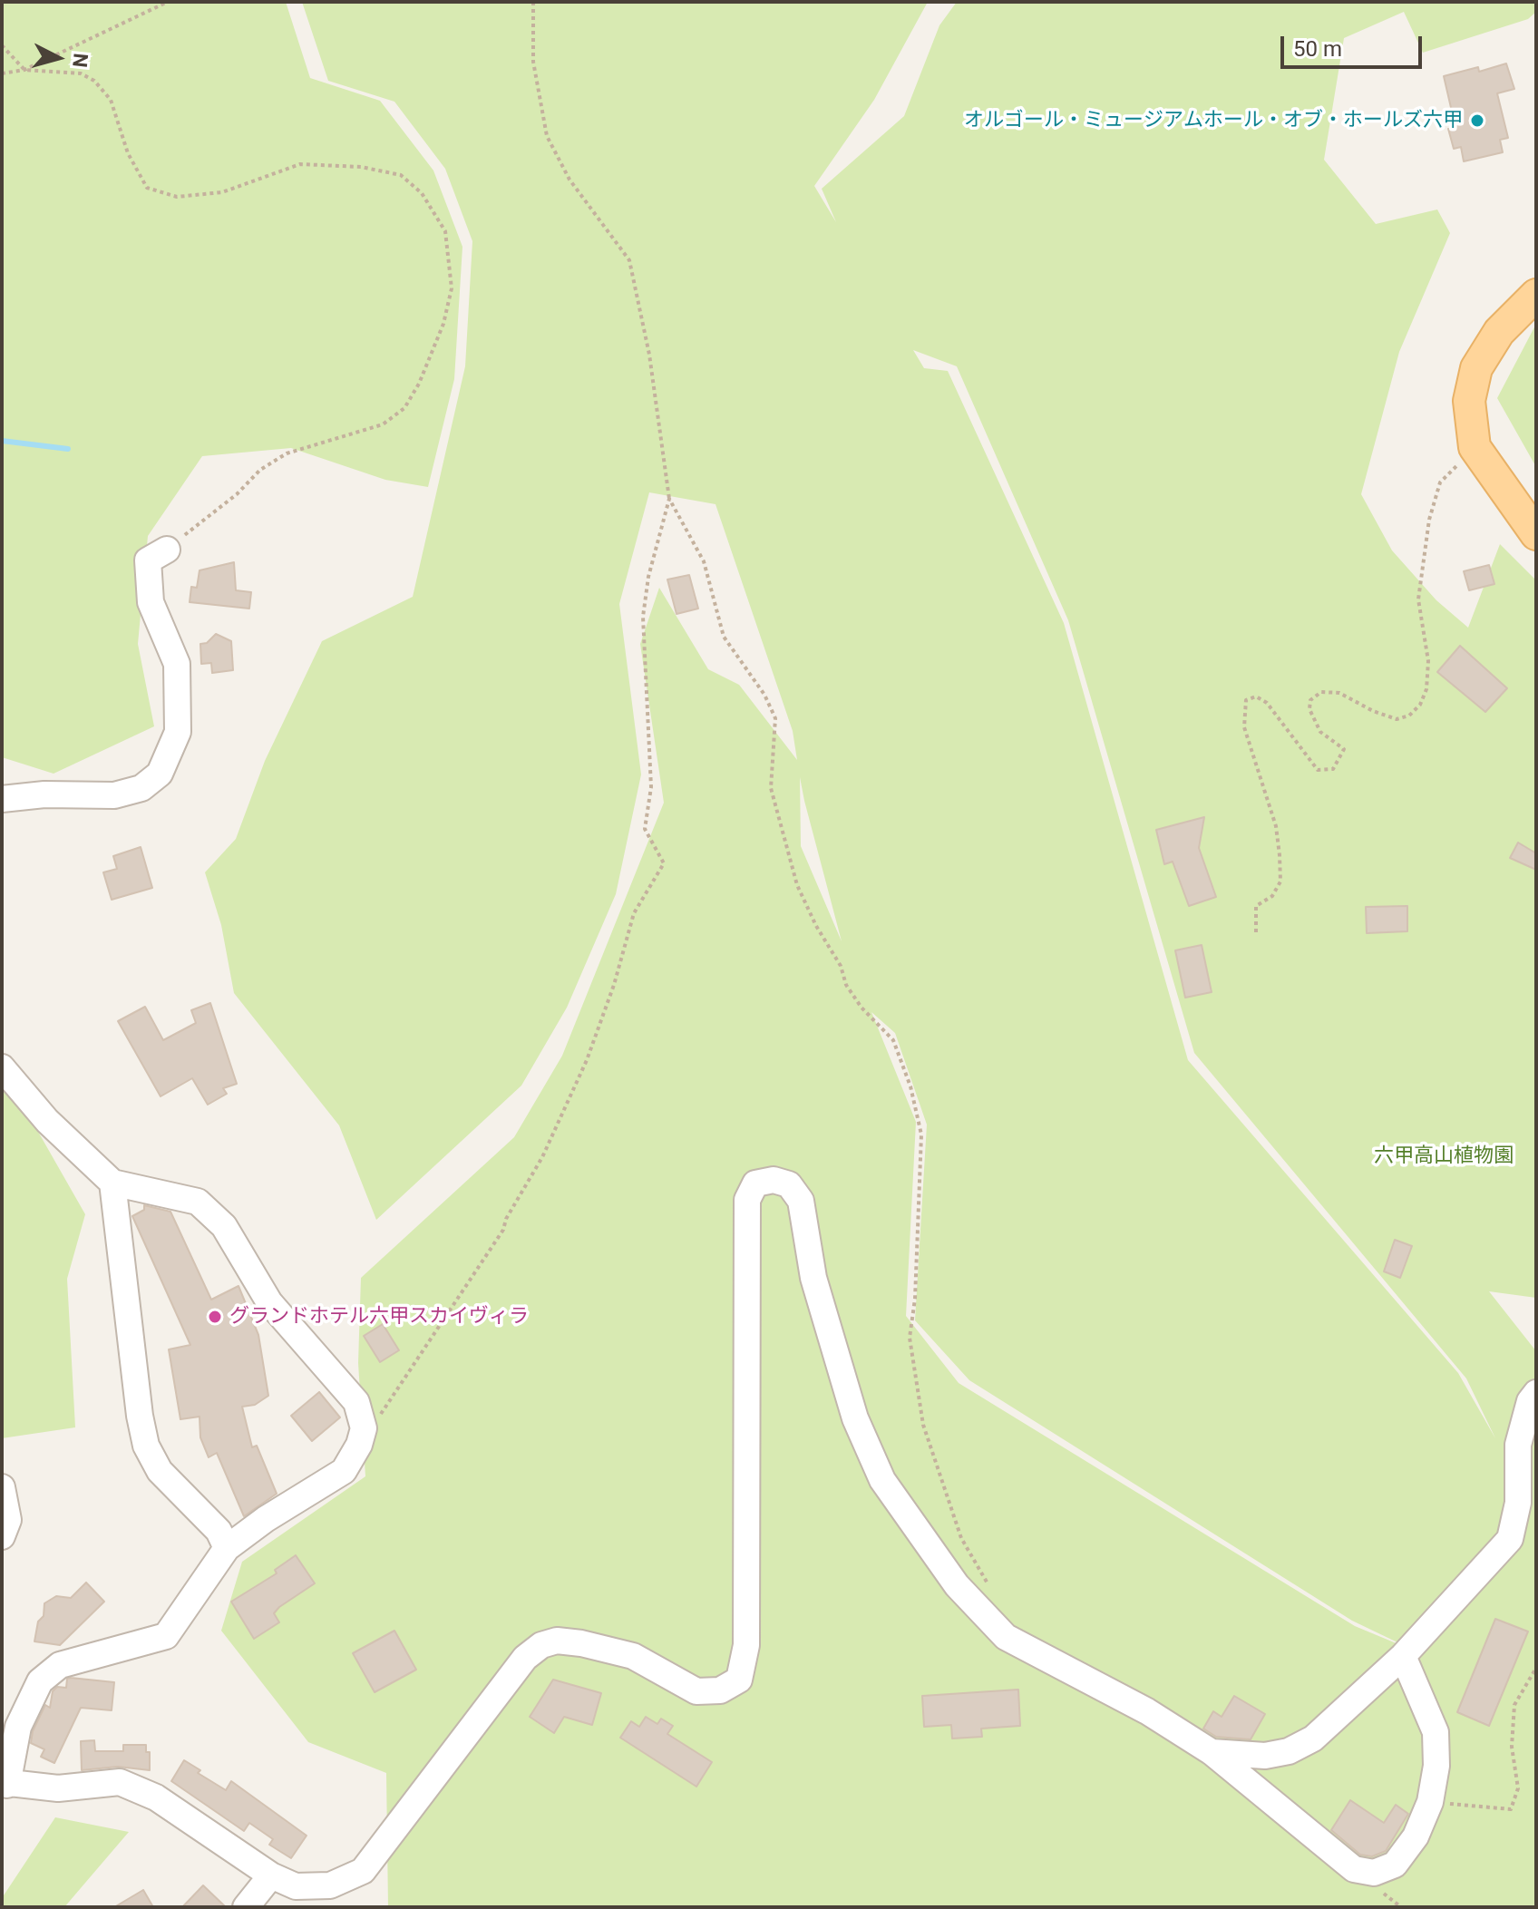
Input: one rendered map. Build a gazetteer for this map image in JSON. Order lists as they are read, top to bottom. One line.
{"parks":["六甲高山植物園"],"places":["オルゴール・ミュージアムホール・オブ・ホールズ六甲","グランドホテル六甲スカイヴィラ"],"scale_bar":"50 m","north":"right"}
